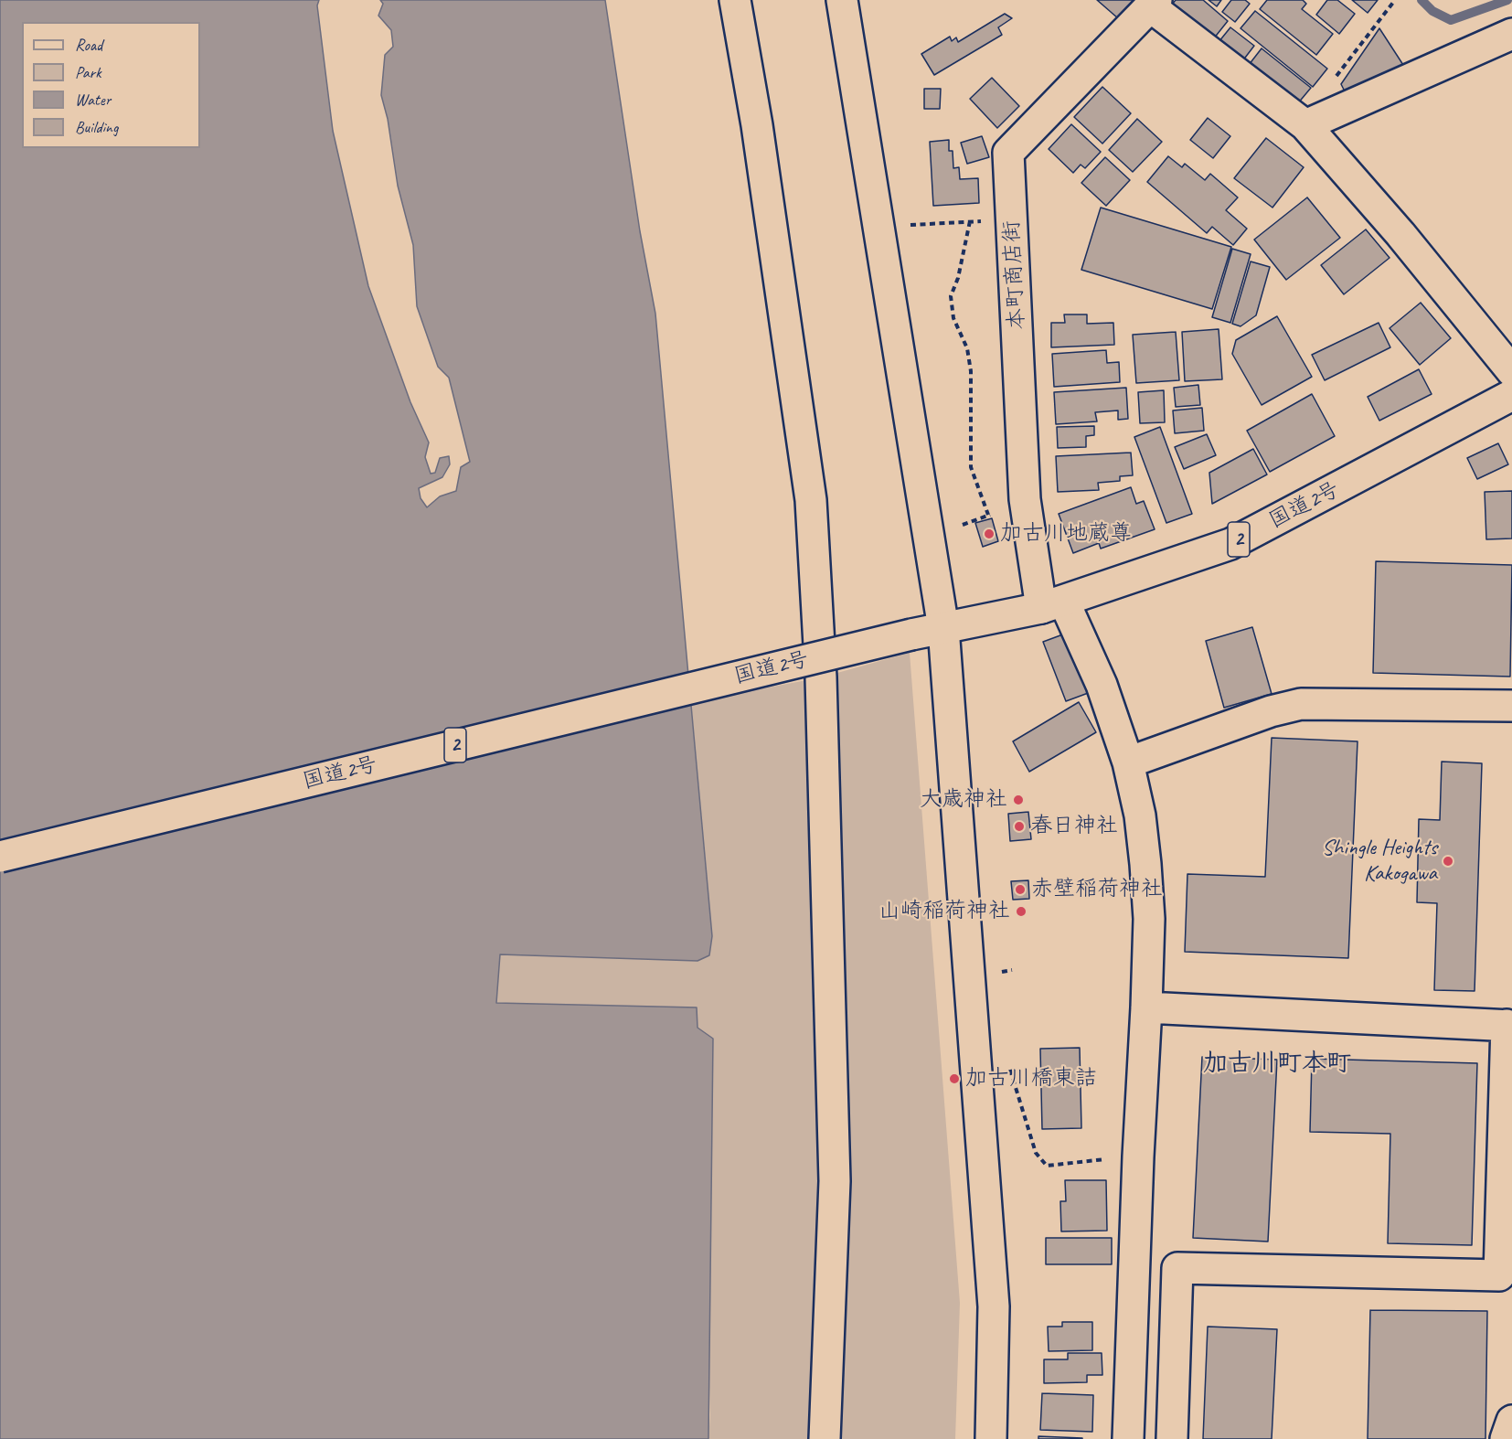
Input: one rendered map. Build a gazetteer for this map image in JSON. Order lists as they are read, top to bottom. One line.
{"streets":{"main road":["本町商店街","国道2号","2"]},"crossings":[["本町商店街","国道2号"]],"districts":["加古川町本町"],"places":["加古川地蔵尊","大歳神社","春日神社","Shingle Heights Kakogawa","赤壁稲荷神社","山崎稲荷神社","加古川橋東詰"],"legend":["Road","Park","Water","Building"]}
